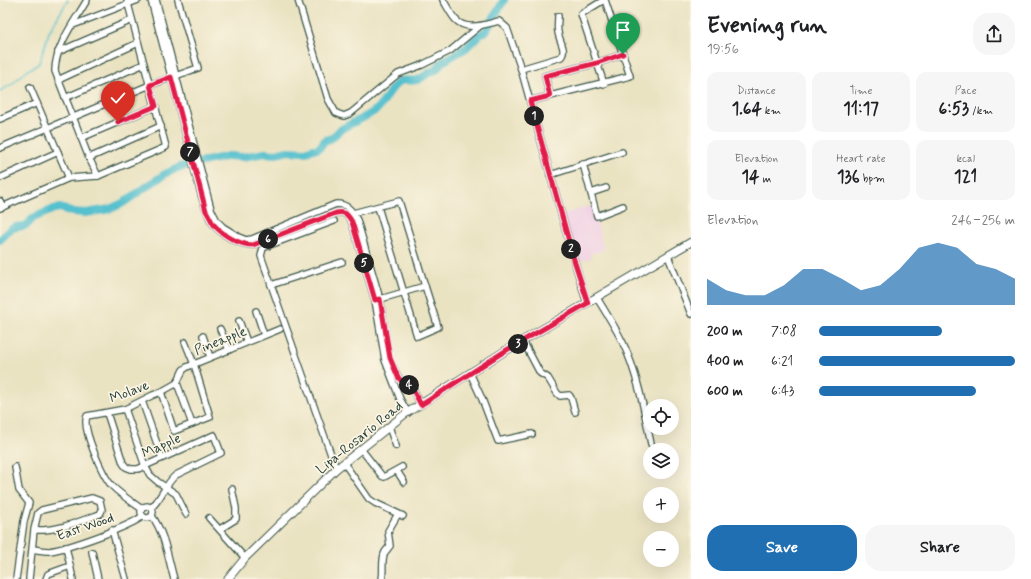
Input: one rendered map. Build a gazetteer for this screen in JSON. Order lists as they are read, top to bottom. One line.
{"streets":{"main road":["Lipa-Rosario Road"],"street":["Pineapple","Molave","Mapple","East Wood"]},"crossings":[["Pineapple","Molave"],["Molave","Mapple"],["Molave","East Wood"]],"page":{"heading":["Evening run","19:56"],"stats":[["Distance","1.64 km"],["Time","11:17"],["Pace","6:53 /km"],["Elevation","14 m"],["Heart rate","136 bpm"],["kcal","121"]],"pins":["1","7","6","2","5","3","4"],"chart":["Elevation","246–256 m"],"list":[{"name":"200 m","note":"7:08"},{"name":"400 m","note":"6:21"},{"name":"600 m","note":"6:43"}],"map_buttons":["+","−"],"buttons":["Save","Share"]}}
